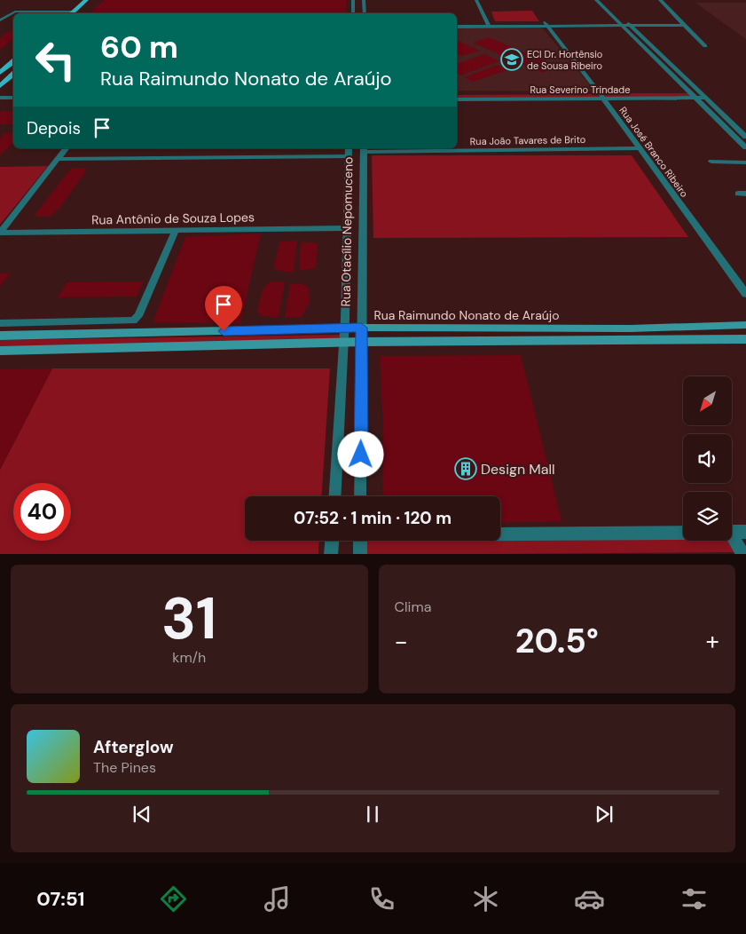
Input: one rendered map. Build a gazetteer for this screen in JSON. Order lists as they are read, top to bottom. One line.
{"streets":{"main road":["Rua Raimundo Nonato de Araújo"],"street":["Rua Severino Trindade","Rua João Tavares de Brito","Rua José Branco Ribeiro","Rua Antônio de Souza Lopes","Rua Otacílio Nepomuceno"]},"crossings":[["Rua Severino Trindade","Rua José Branco Ribeiro"],["Rua João Tavares de Brito","Rua José Branco Ribeiro"],["Rua João Tavares de Brito","Rua Otacílio Nepomuceno"],["Rua Antônio de Souza Lopes","Rua Otacílio Nepomuceno"],["Rua Otacílio Nepomuceno","Rua Raimundo Nonato de Araújo"]],"places":{"school or university":["ECI Dr. Hortênsio de Sousa Ribeiro"],"building":["Design Mall"]},"north":"bottom left","page":{"turn":["60 m","Rua Raimundo Nonato de Araújo"],"then":"Depois","limit":"40","trip":"07:52 · 1 min · 120 m","tile":[["31","km/h"],"Clima"],"heat":["−","20.5°","+"],"song":["Afterglow","The Pines"],"tabs":"07:51"}}
